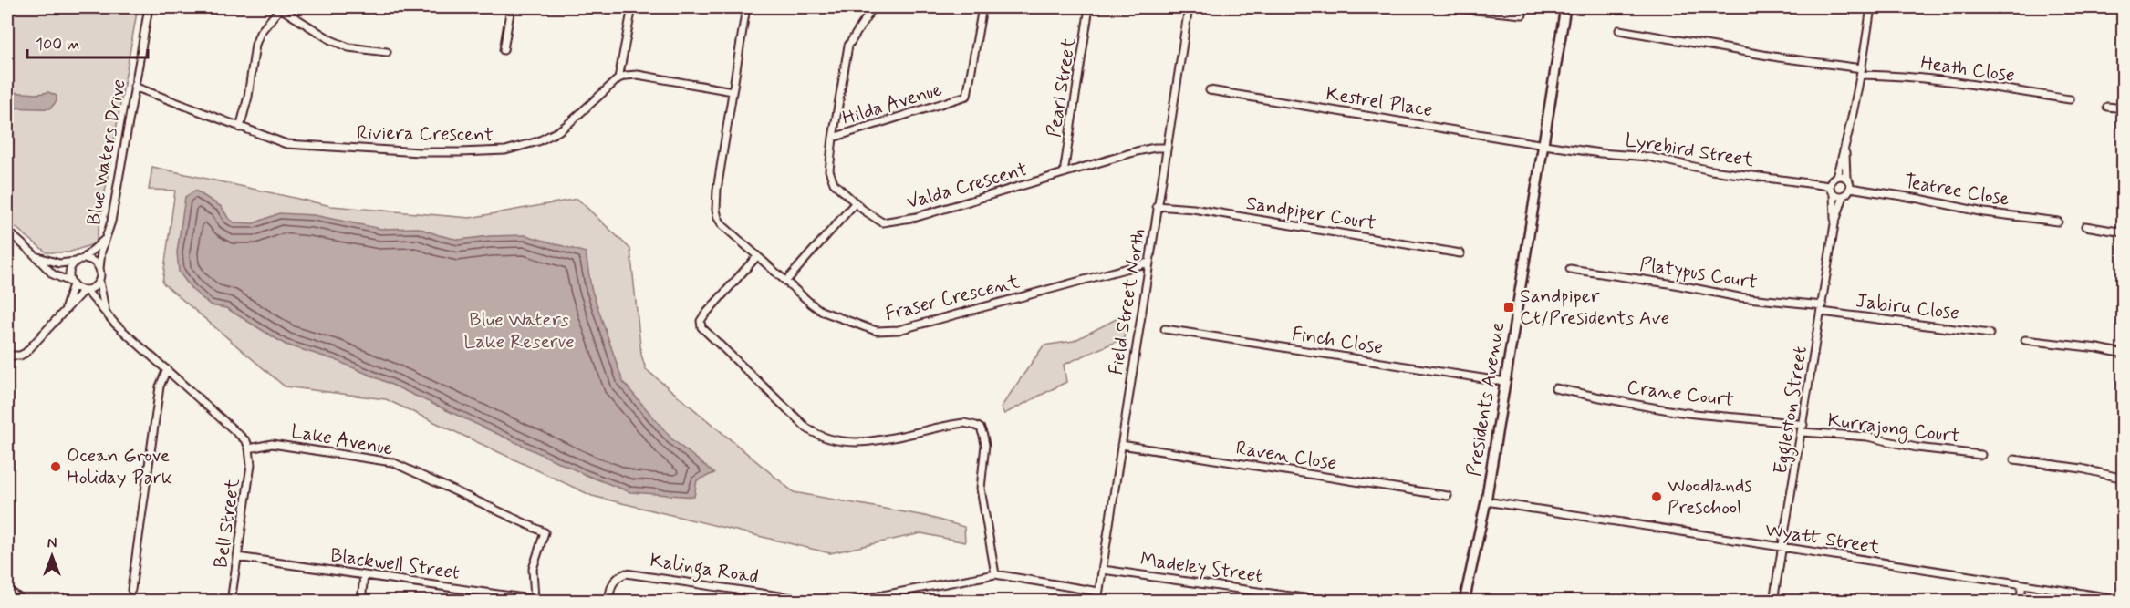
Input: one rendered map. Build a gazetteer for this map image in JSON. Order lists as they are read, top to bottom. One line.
{"streets":{"street":["Heath Close","Pearl Street","Kestrel Place","Hilda Avenue","Riviera Crescent","Lyrebird Street","Blue Waters Drive","Valda Crescent","Teatree Close","Sandpiper Court","Platypus Court","Fraser Crescent","Field Street North","Jabiru Close","Finch Close","Crane Court","Presidents Avenue","Eggleston Street","Kurrajong Court","Lake Avenue","Raven Close","Bell Street","Wyatt Street","Blackwell Street","Madeley Street","Kalinga Road"]},"crossings":[["Pearl Street","Valda Crescent"],["Kestrel Place","Lyrebird Street"],["Kestrel Place","Presidents Avenue"],["Hilda Avenue","Valda Crescent"],["Riviera Crescent","Blue Waters Drive"],["Lyrebird Street","Teatree Close"],["Lyrebird Street","Presidents Avenue"],["Lyrebird Street","Eggleston Street"],["Valda Crescent","Field Street North"],["Teatree Close","Eggleston Street"],["Sandpiper Court","Field Street North"],["Platypus Court","Jabiru Close"],["Platypus Court","Eggleston Street"],["Fraser Crescent","Field Street North"],["Field Street North","Raven Close"],["Field Street North","Madeley Street"],["Jabiru Close","Eggleston Street"],["Finch Close","Presidents Avenue"],["Crane Court","Eggleston Street"],["Presidents Avenue","Wyatt Street"],["Eggleston Street","Kurrajong Court"],["Eggleston Street","Wyatt Street"],["Lake Avenue","Bell Street"],["Lake Avenue","Blackwell Street"],["Bell Street","Blackwell Street"]],"parks":["Blue Waters Lake Reserve"],"places":{"transit":["Sandpiper Ct/Presidents Ave"],"other":["Ocean Grove Holiday Park","Woodlands Preschool"]},"scale_bar":"100 m","north":"top"}
